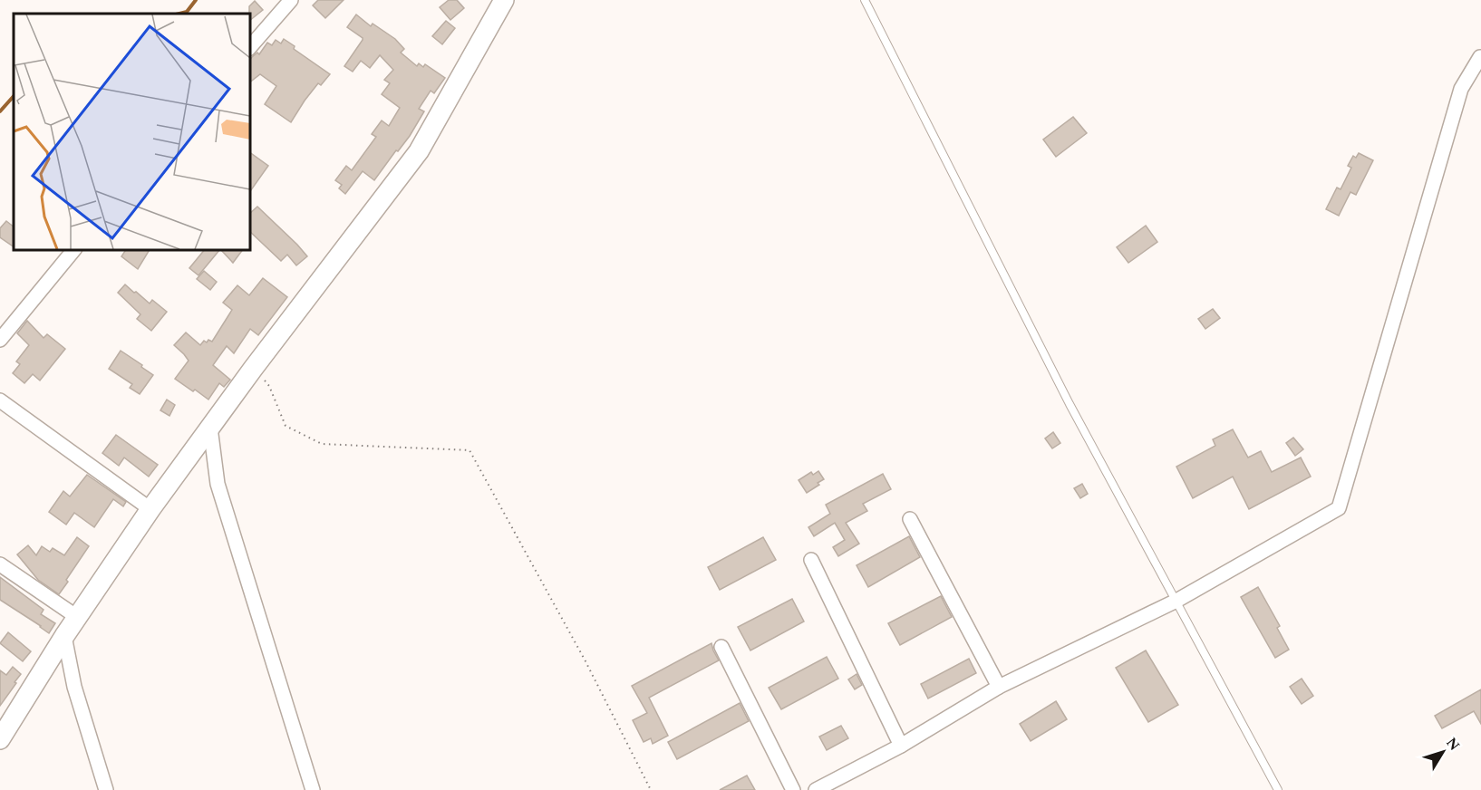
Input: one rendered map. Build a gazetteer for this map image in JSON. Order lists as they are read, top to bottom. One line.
{"north":"top right"}
